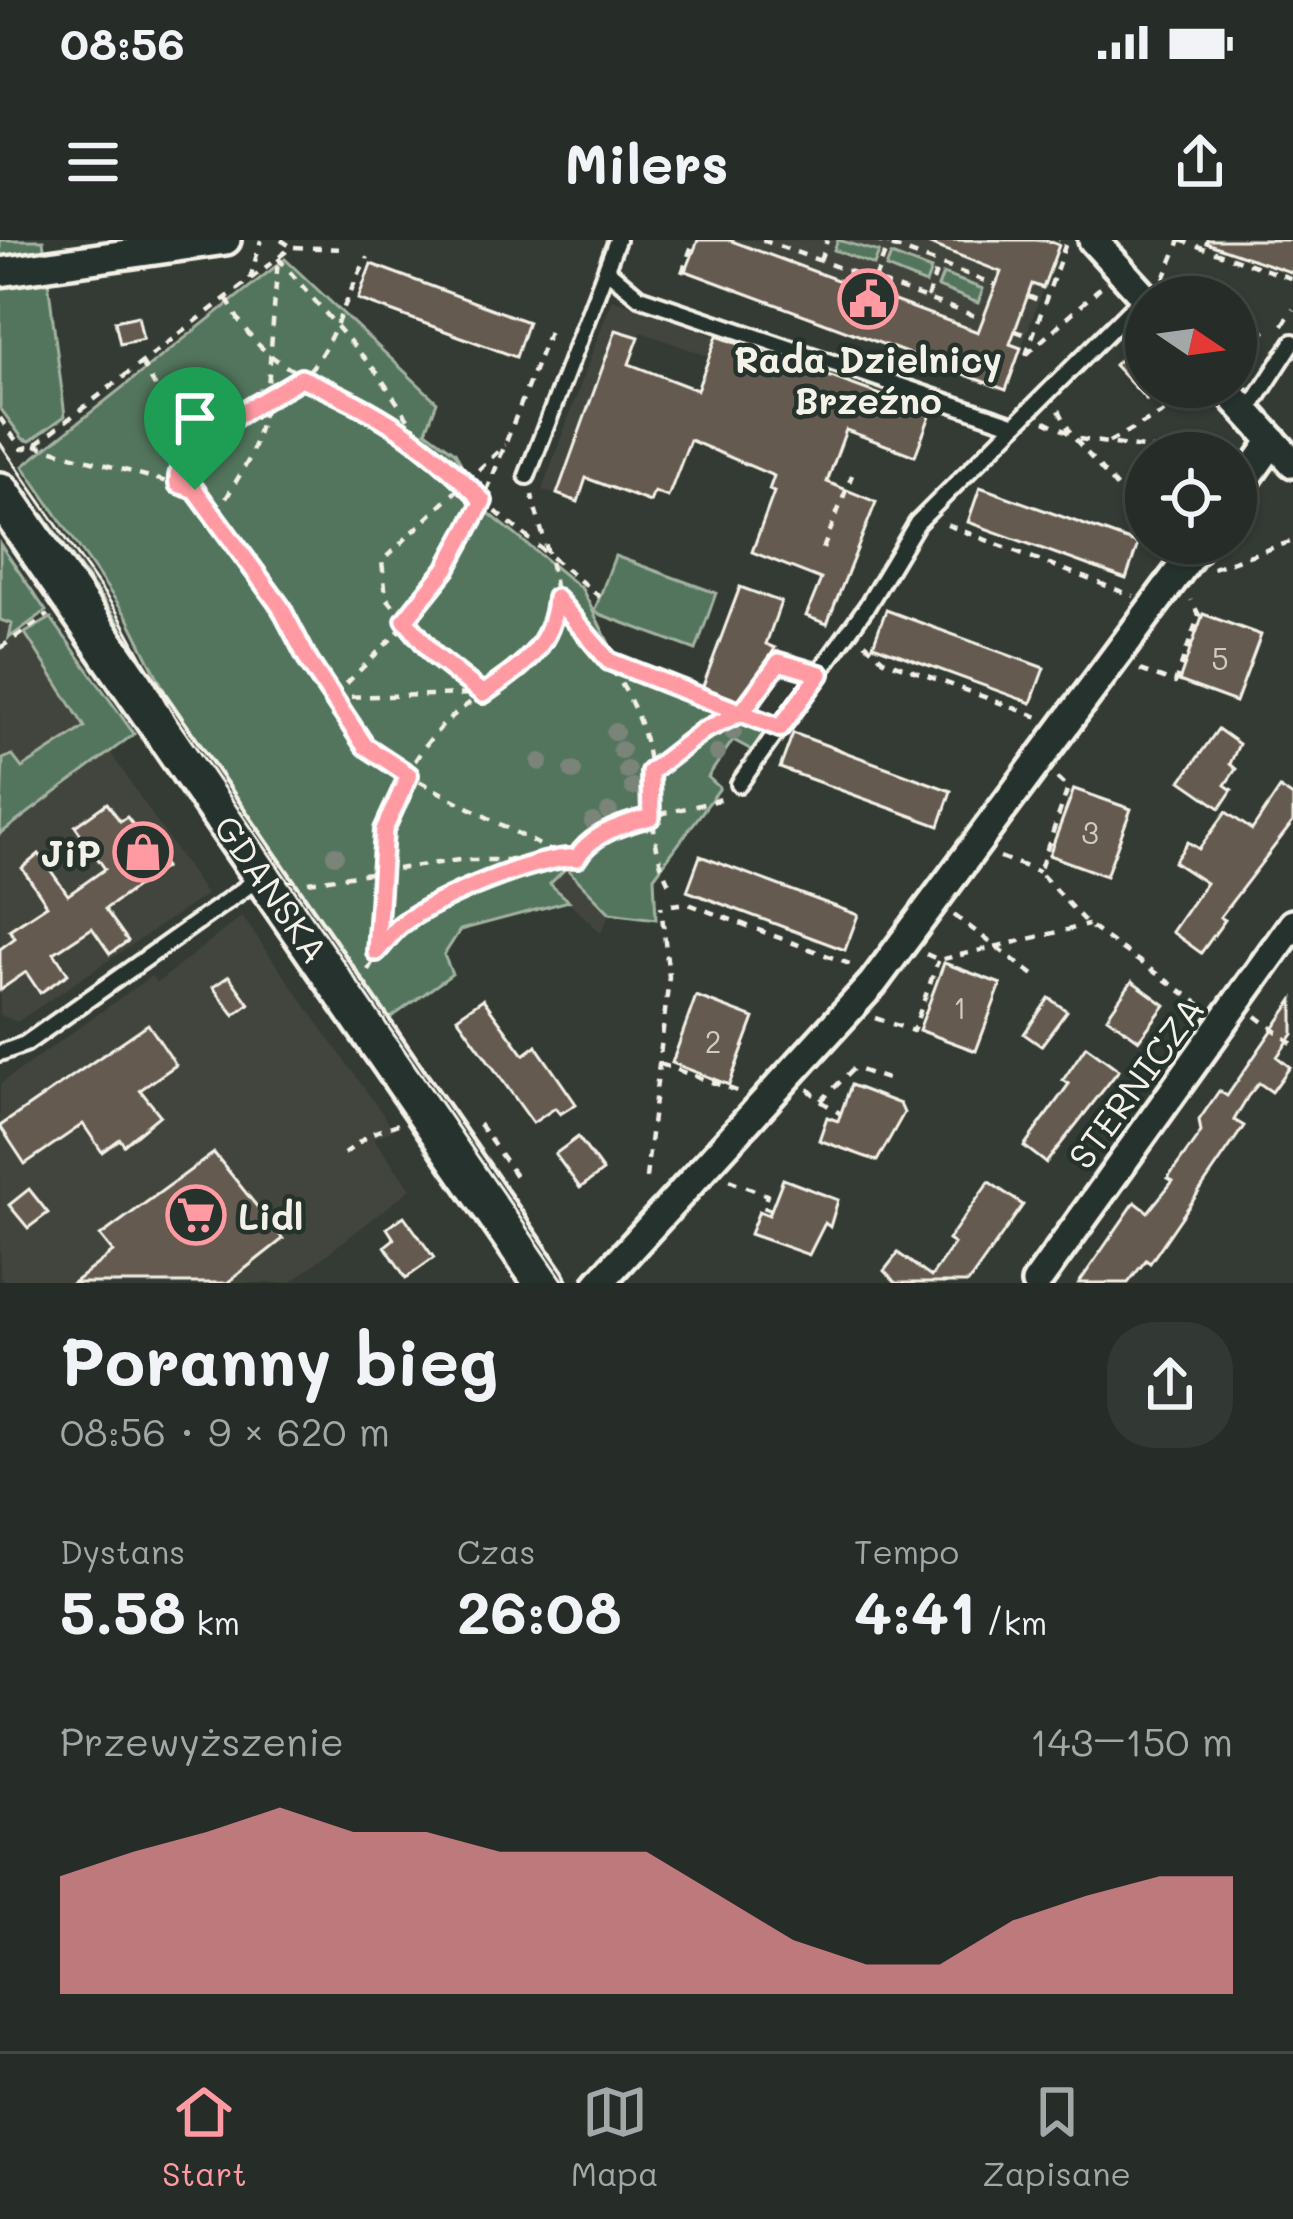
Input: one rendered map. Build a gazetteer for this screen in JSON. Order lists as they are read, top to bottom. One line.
{"streets":{"street":["GDAŃSKA","STERNICZA"]},"places":{"public building":["Rada Dzielnicy Brzeźno"],"shop":["JiP"],"supermarket":["Lidl"]},"house_numbers":["5","3","1","2"],"north":"right","page":{"status":"08:56","header":"Milers","heading":["Poranny bieg","08:56 · 9 × 620 m"],"stats":[["Dystans","5.58 km"],["Czas","26:08"],["Tempo","4:41 /km"]],"chart":["Przewyższenie","143–150 m"],"tabs":["Start","Mapa","Zapisane"]}}
